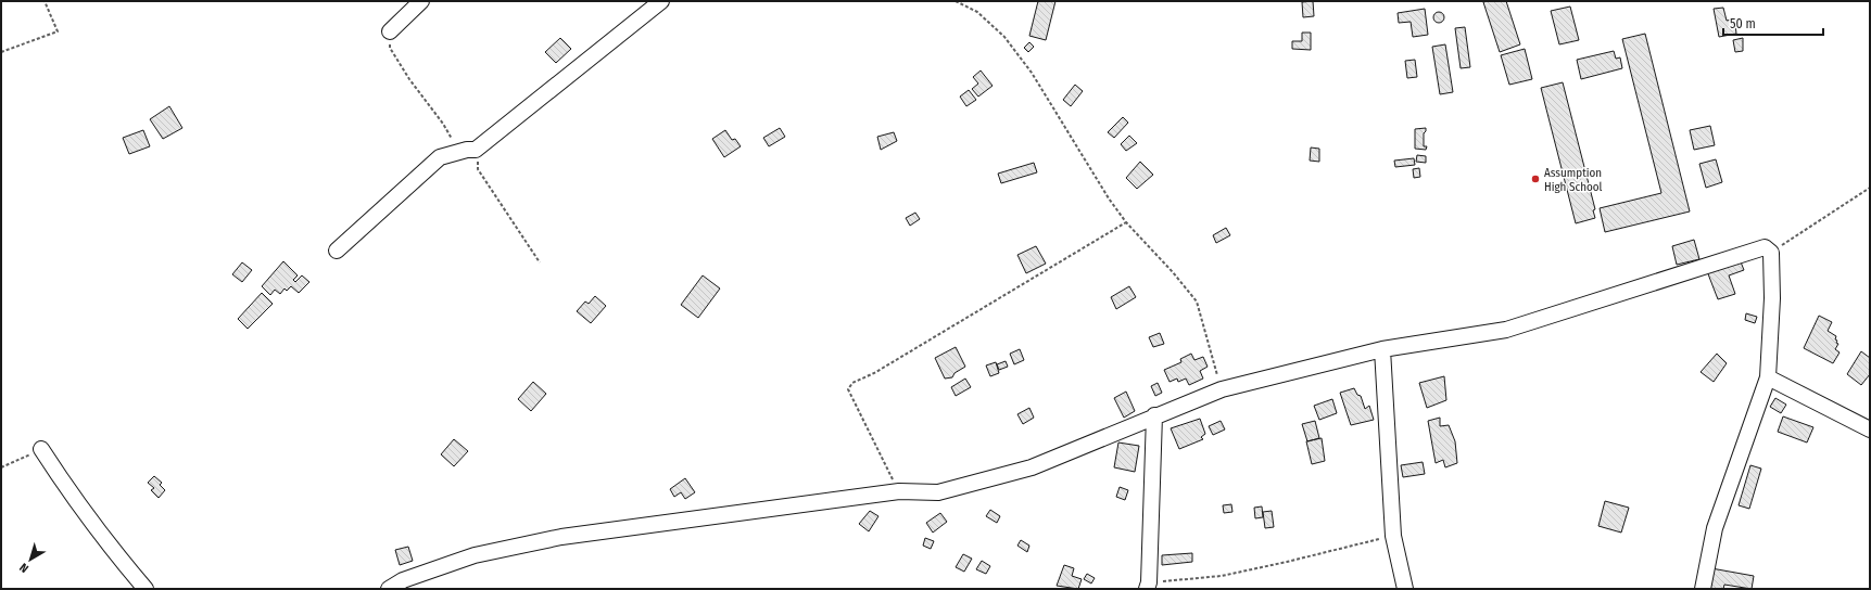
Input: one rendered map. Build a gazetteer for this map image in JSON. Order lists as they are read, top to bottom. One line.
{"places":["Assumption High School"],"scale_bar":"50 m","north":"bottom left"}
